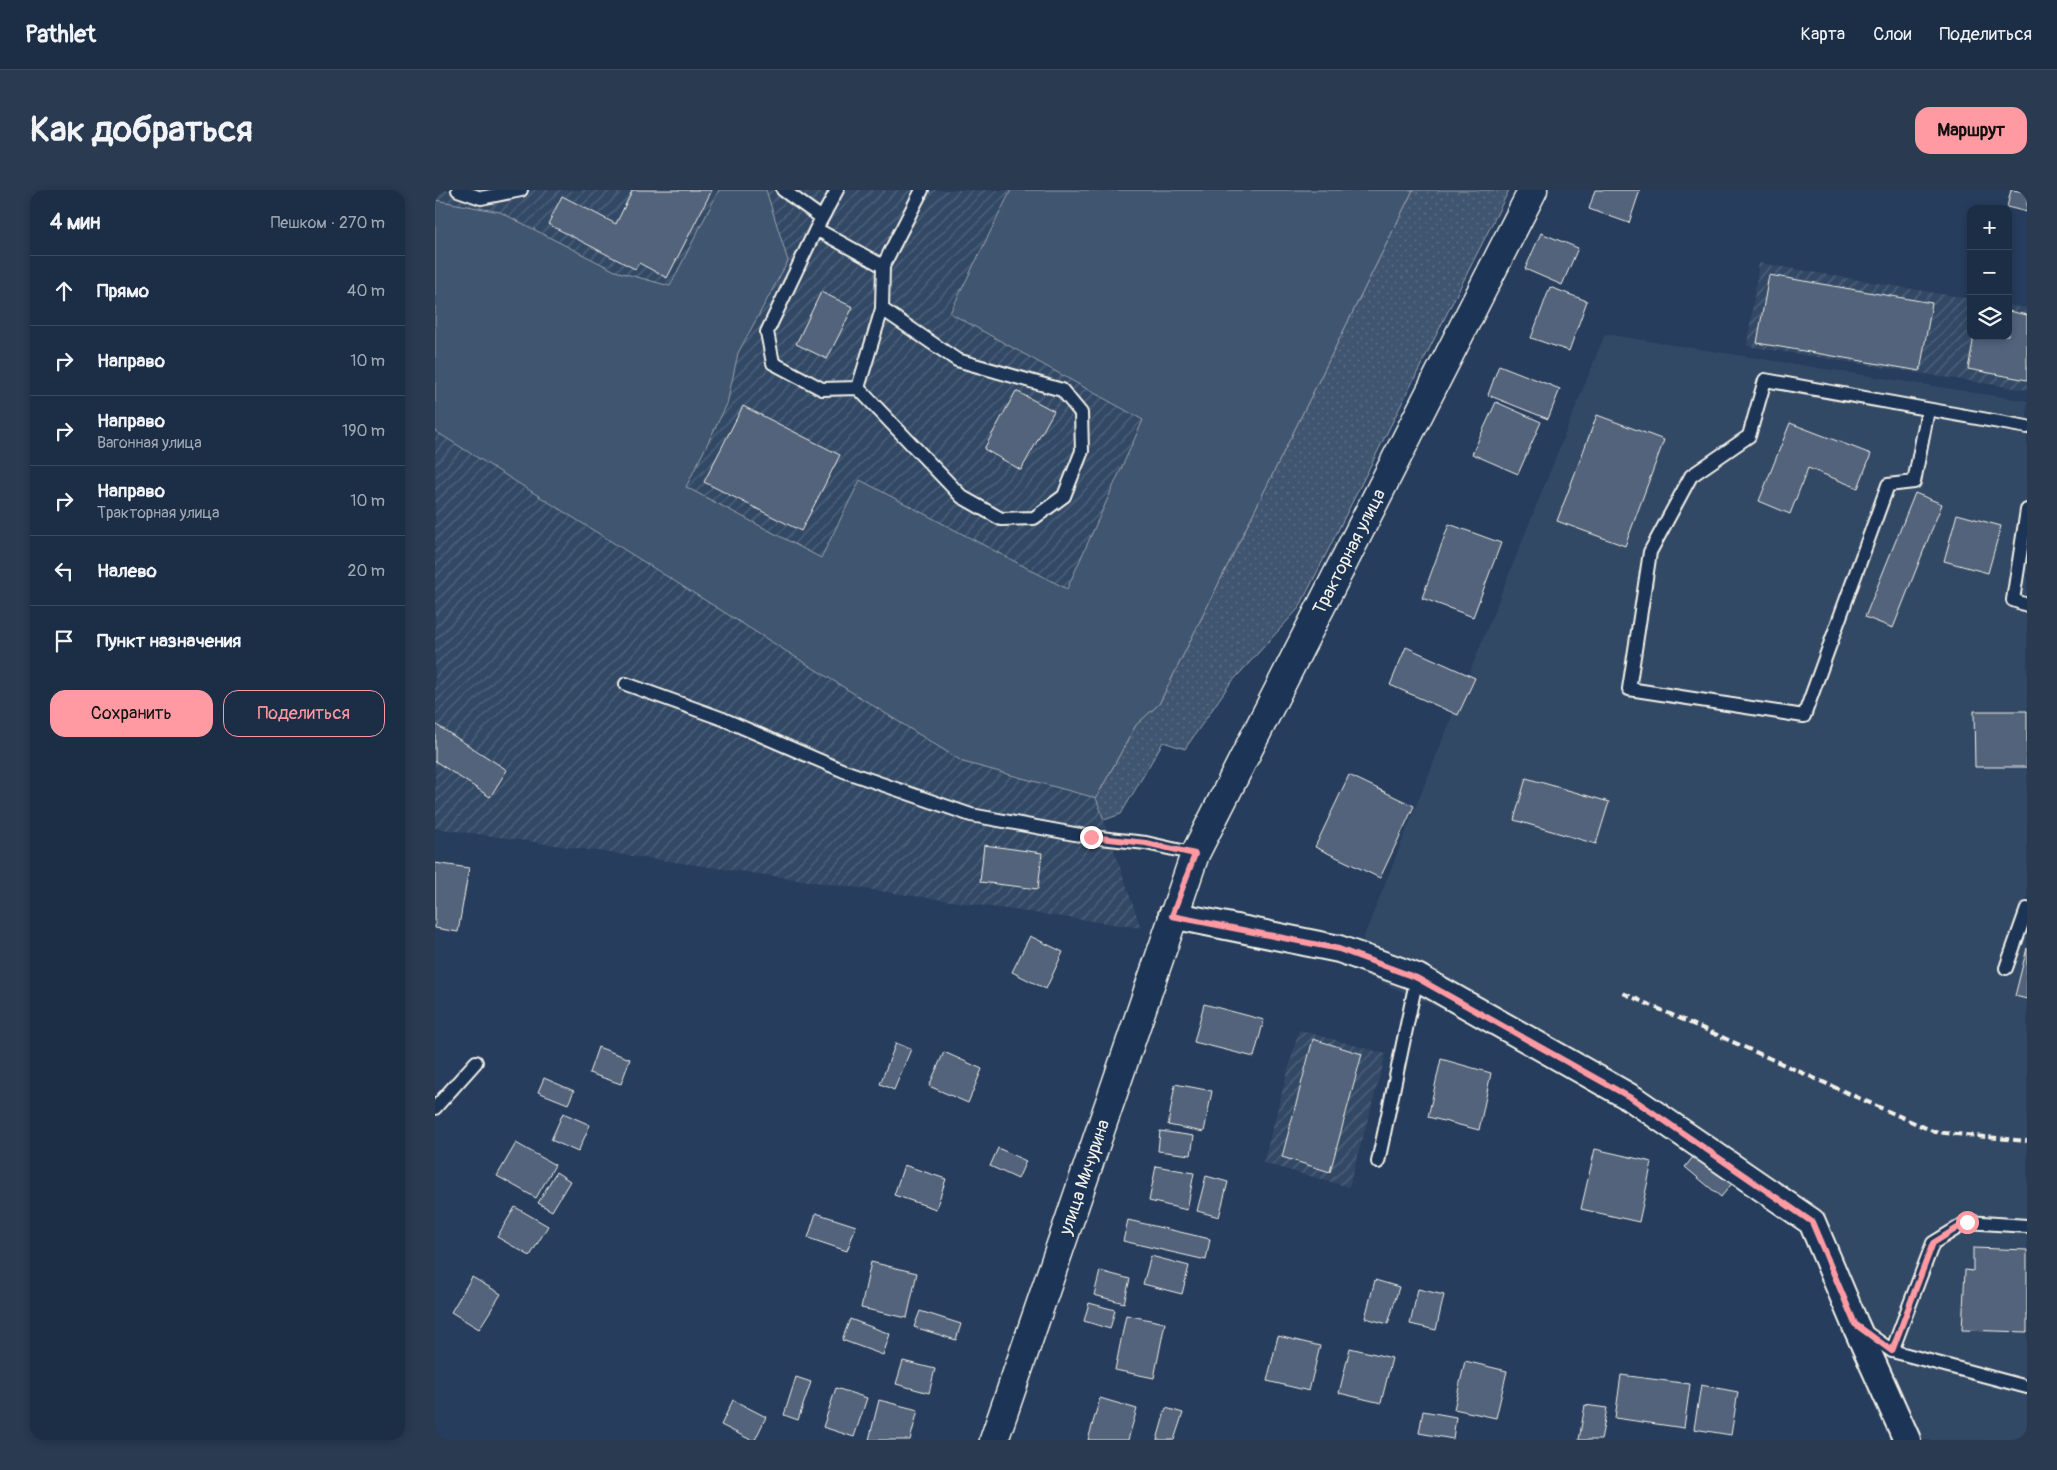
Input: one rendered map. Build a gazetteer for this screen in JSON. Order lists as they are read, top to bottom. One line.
{"streets":{"main road":["Тракторная улица","улица Мичурина"]},"crossings":[["Тракторная улица","улица Мичурина"]],"page":{"header":"Pathlet","nav":["Карта","Слои","Поделиться"],"buttons":["Маршрут",["Сохранить","Поделиться"]],"title":"Как добраться","heading":["4 мин","Пешком · 270 m"],"map_buttons":["+","−"],"list":[["Прямо","40 m"],["Направо","10 m"],["Направо","Вагонная улица","190 m"],["Направо","Тракторная улица","10 m"],["Налево","20 m"],"Пункт назначения"]}}
